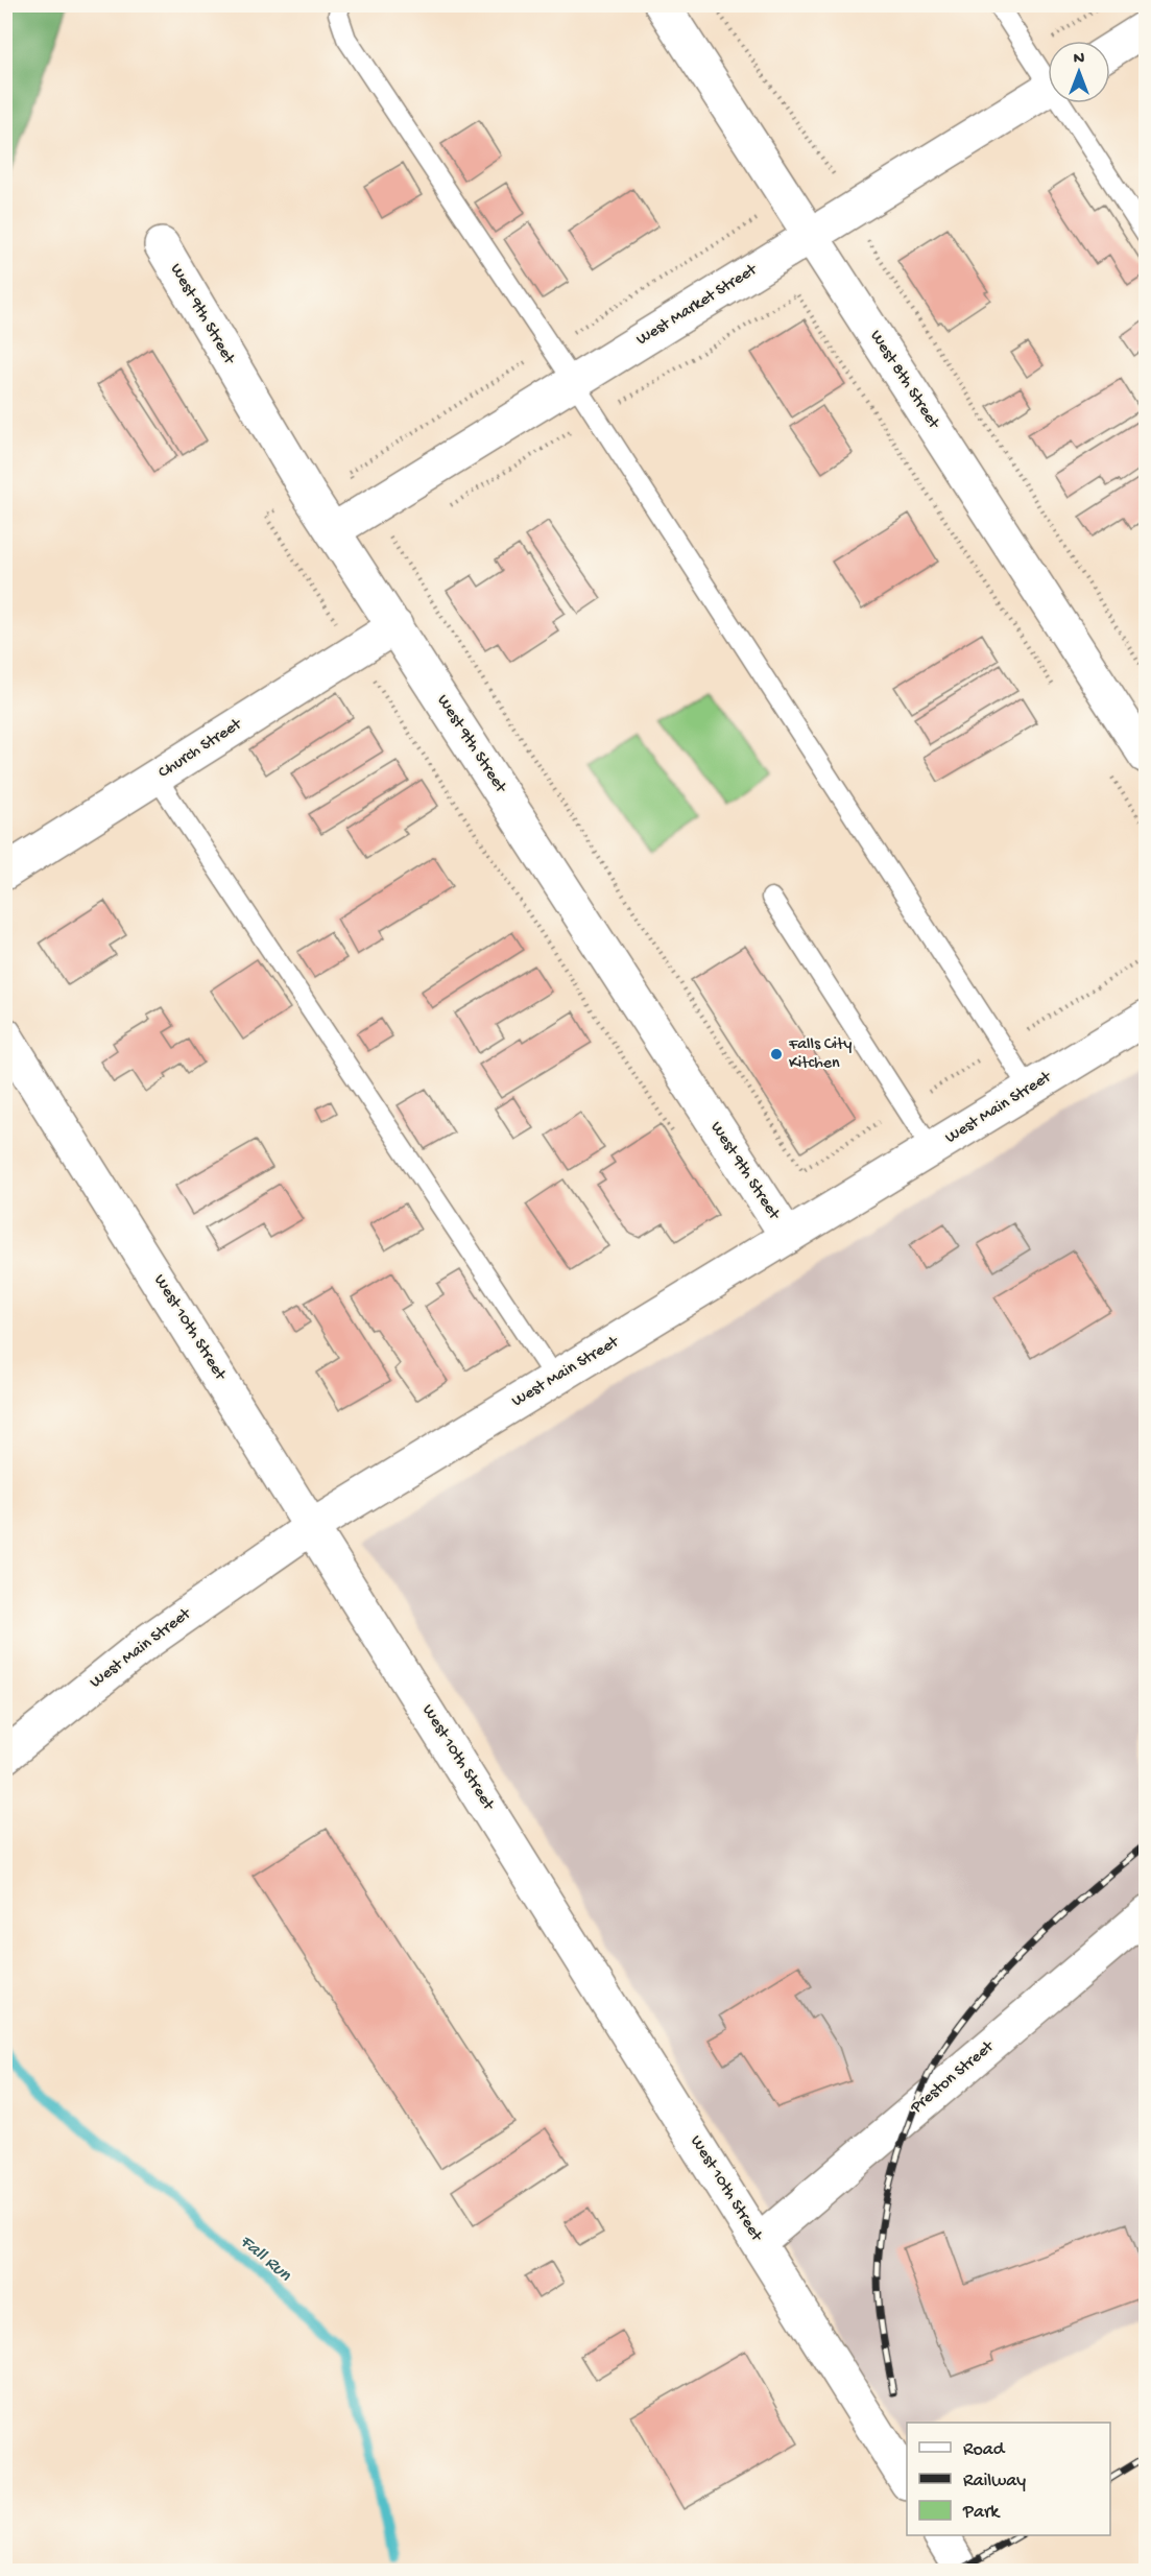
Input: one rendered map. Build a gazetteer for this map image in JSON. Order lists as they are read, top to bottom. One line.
{"streets":{"street":["West Market Street","West 9th Street","West 8th Street","Church Street","West Main Street","West 10th Street","Preston Street"]},"crossings":[["West Market Street","West 9th Street"],["West Market Street","West 8th Street"],["West 9th Street","Church Street"],["West 9th Street","West Main Street"],["West Main Street","West 10th Street"],["West 10th Street","Preston Street"]],"water":["Fall Run"],"places":["Falls City Kitchen"],"legend":["Road","Railway","Park"],"north":"top"}
